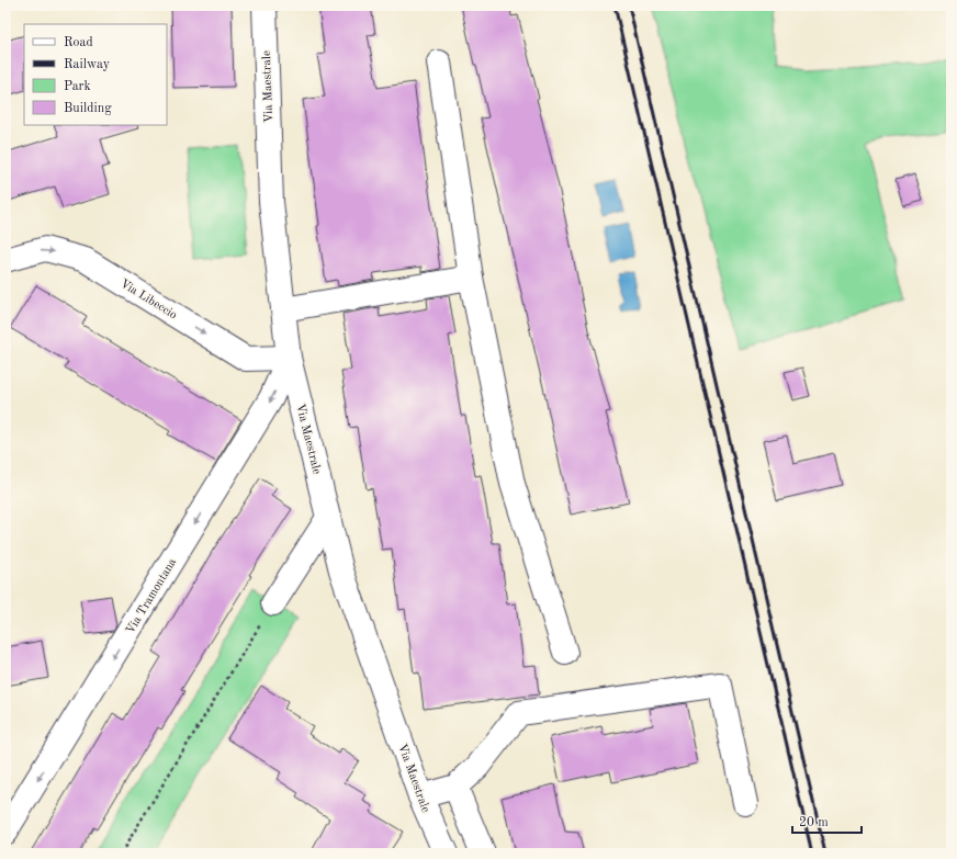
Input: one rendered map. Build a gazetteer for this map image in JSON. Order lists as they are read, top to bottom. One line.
{"streets":{"street":["Via Maestrale","Via Libeccio","Via Tramontana"]},"crossings":[["Via Maestrale","Via Libeccio"],["Via Maestrale","Via Tramontana"],["Via Libeccio","Via Tramontana"]],"one_way":["Via Libeccio","Via Tramontana"],"legend":["Road","Railway","Park","Building"],"scale_bar":"20 m"}
